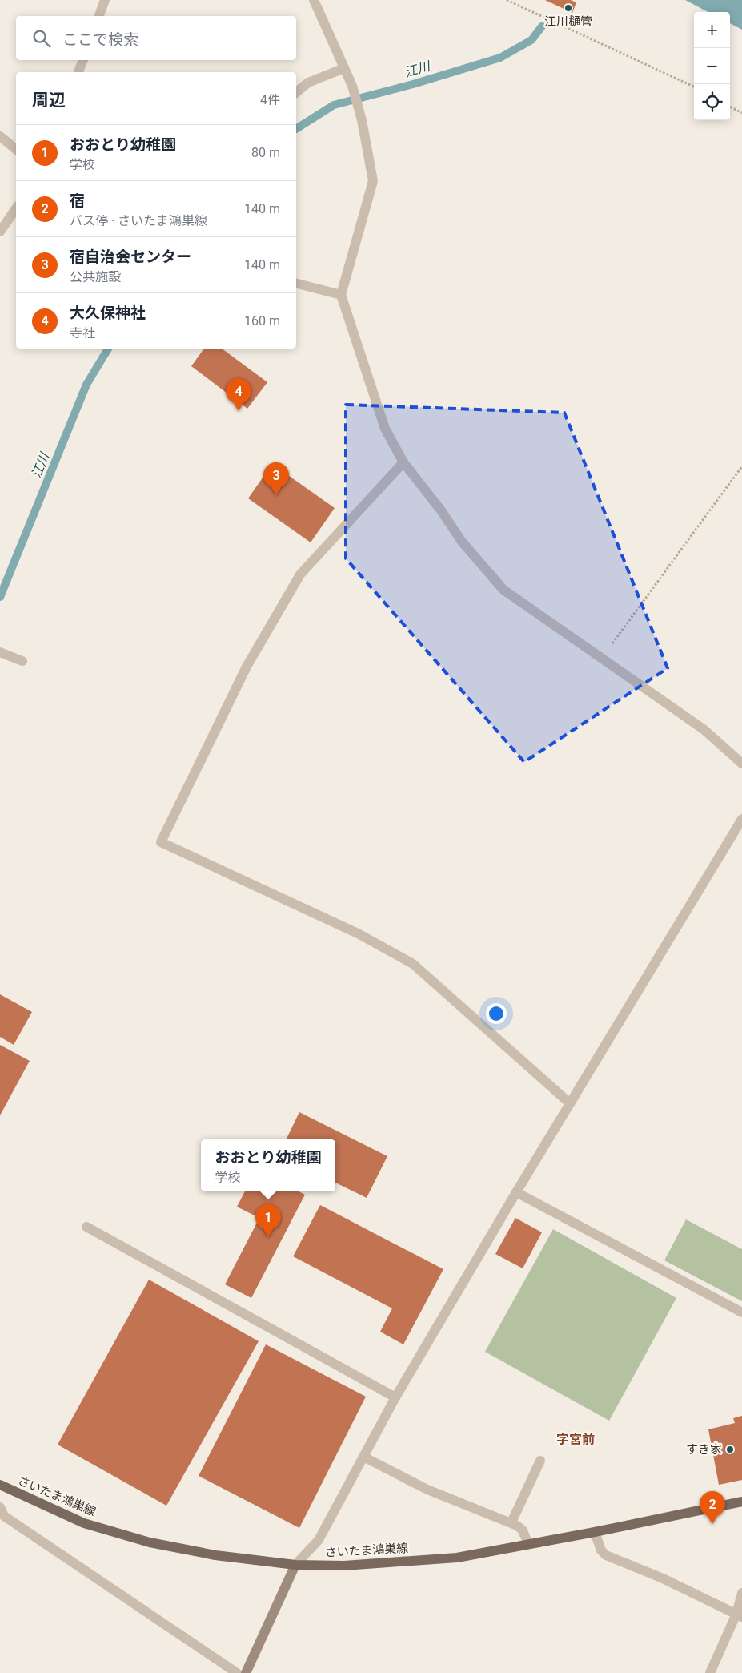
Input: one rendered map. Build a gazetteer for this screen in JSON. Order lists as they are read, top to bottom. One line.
{"streets":{"main road":["さいたま鴻巣線"]},"districts":["字宮前"],"water":["江川"],"places":["江川樋管","すき家"],"page":{"map_buttons":["+","−"],"search":"ここで検索","heading":["周辺","4件"],"list":[{"mark":"1","name":"おおとり幼稚園","note":"学校","value":"80 m"},{"mark":"2","name":"宿","note":"バス停 · さいたま鴻巣線","value":"140 m"},{"mark":"3","name":"宿自治会センター","note":"公共施設","value":"140 m"},{"mark":"4","name":"大久保神社","note":"寺社","value":"160 m"}],"pins":["4","3","1","2"],"popup":["おおとり幼稚園","学校"]}}
